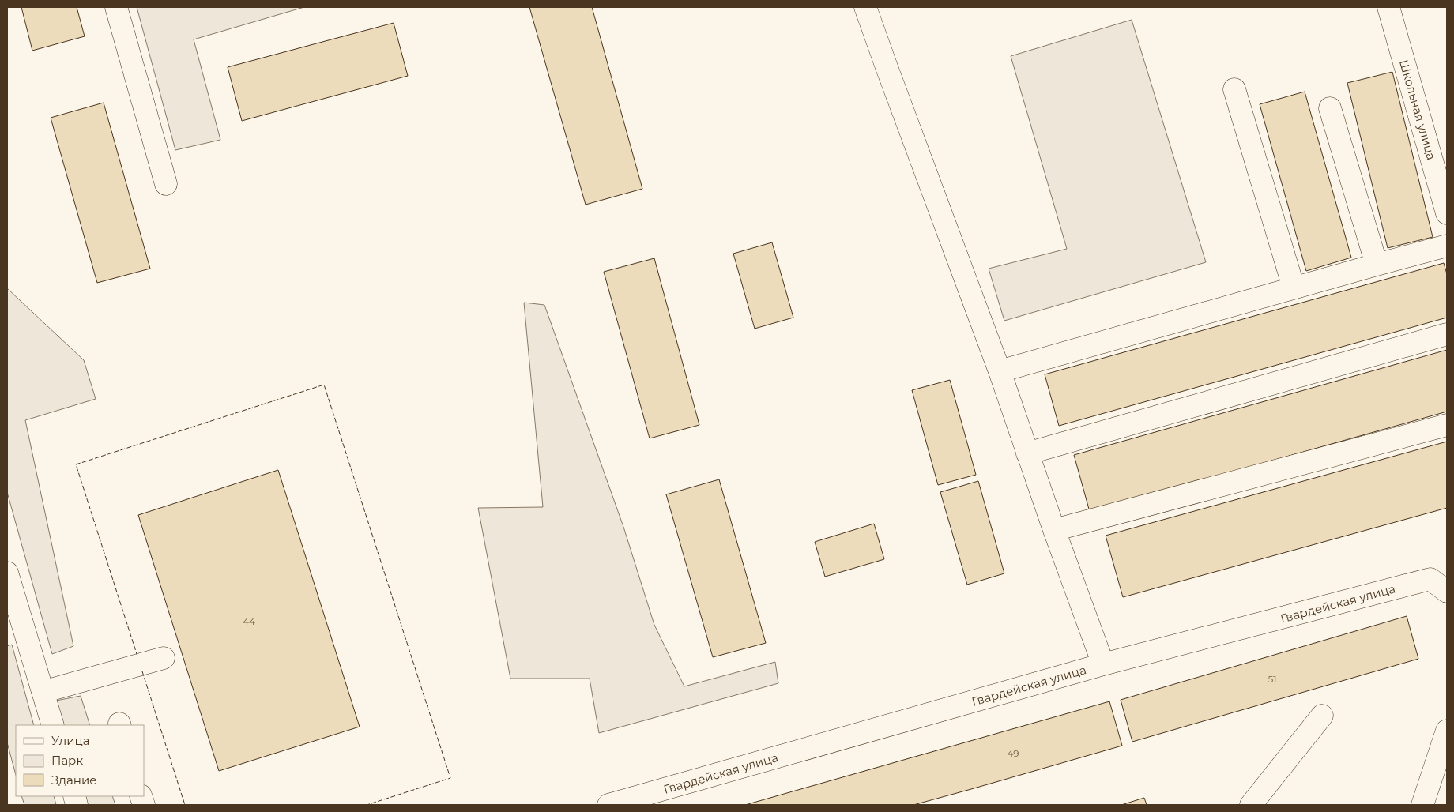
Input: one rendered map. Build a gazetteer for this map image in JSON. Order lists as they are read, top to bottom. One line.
{"streets":{"street":["Школьная улица","Гвардейская улица"]},"house_numbers":["44","51","49"],"legend":["Улица","Парк","Здание"]}
